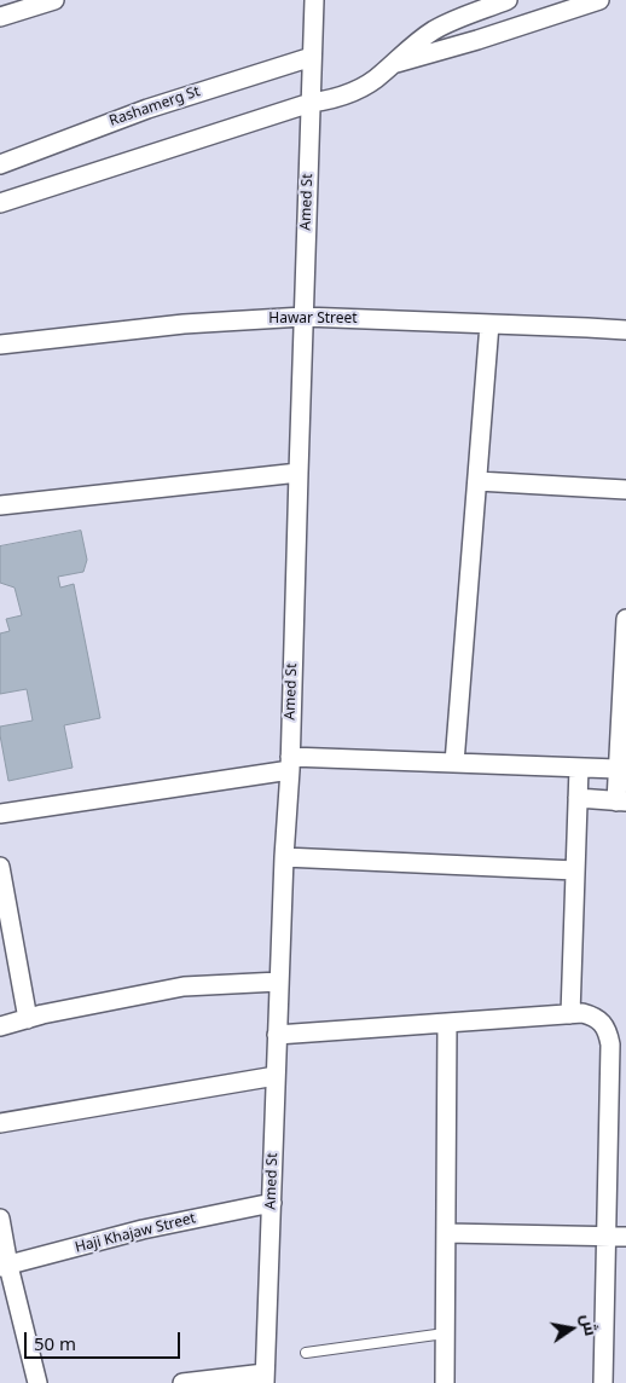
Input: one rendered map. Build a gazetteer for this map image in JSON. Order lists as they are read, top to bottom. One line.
{"streets":{"street":["Rashamerg St","Amed St","Hawar Street","‌Haji Khajaw Street"]},"crossings":[["Rashamerg St","Amed St"],["Amed St","Hawar Street"],["Amed St","‌Haji Khajaw Street"]],"scale_bar":"50 m","north":"right"}
